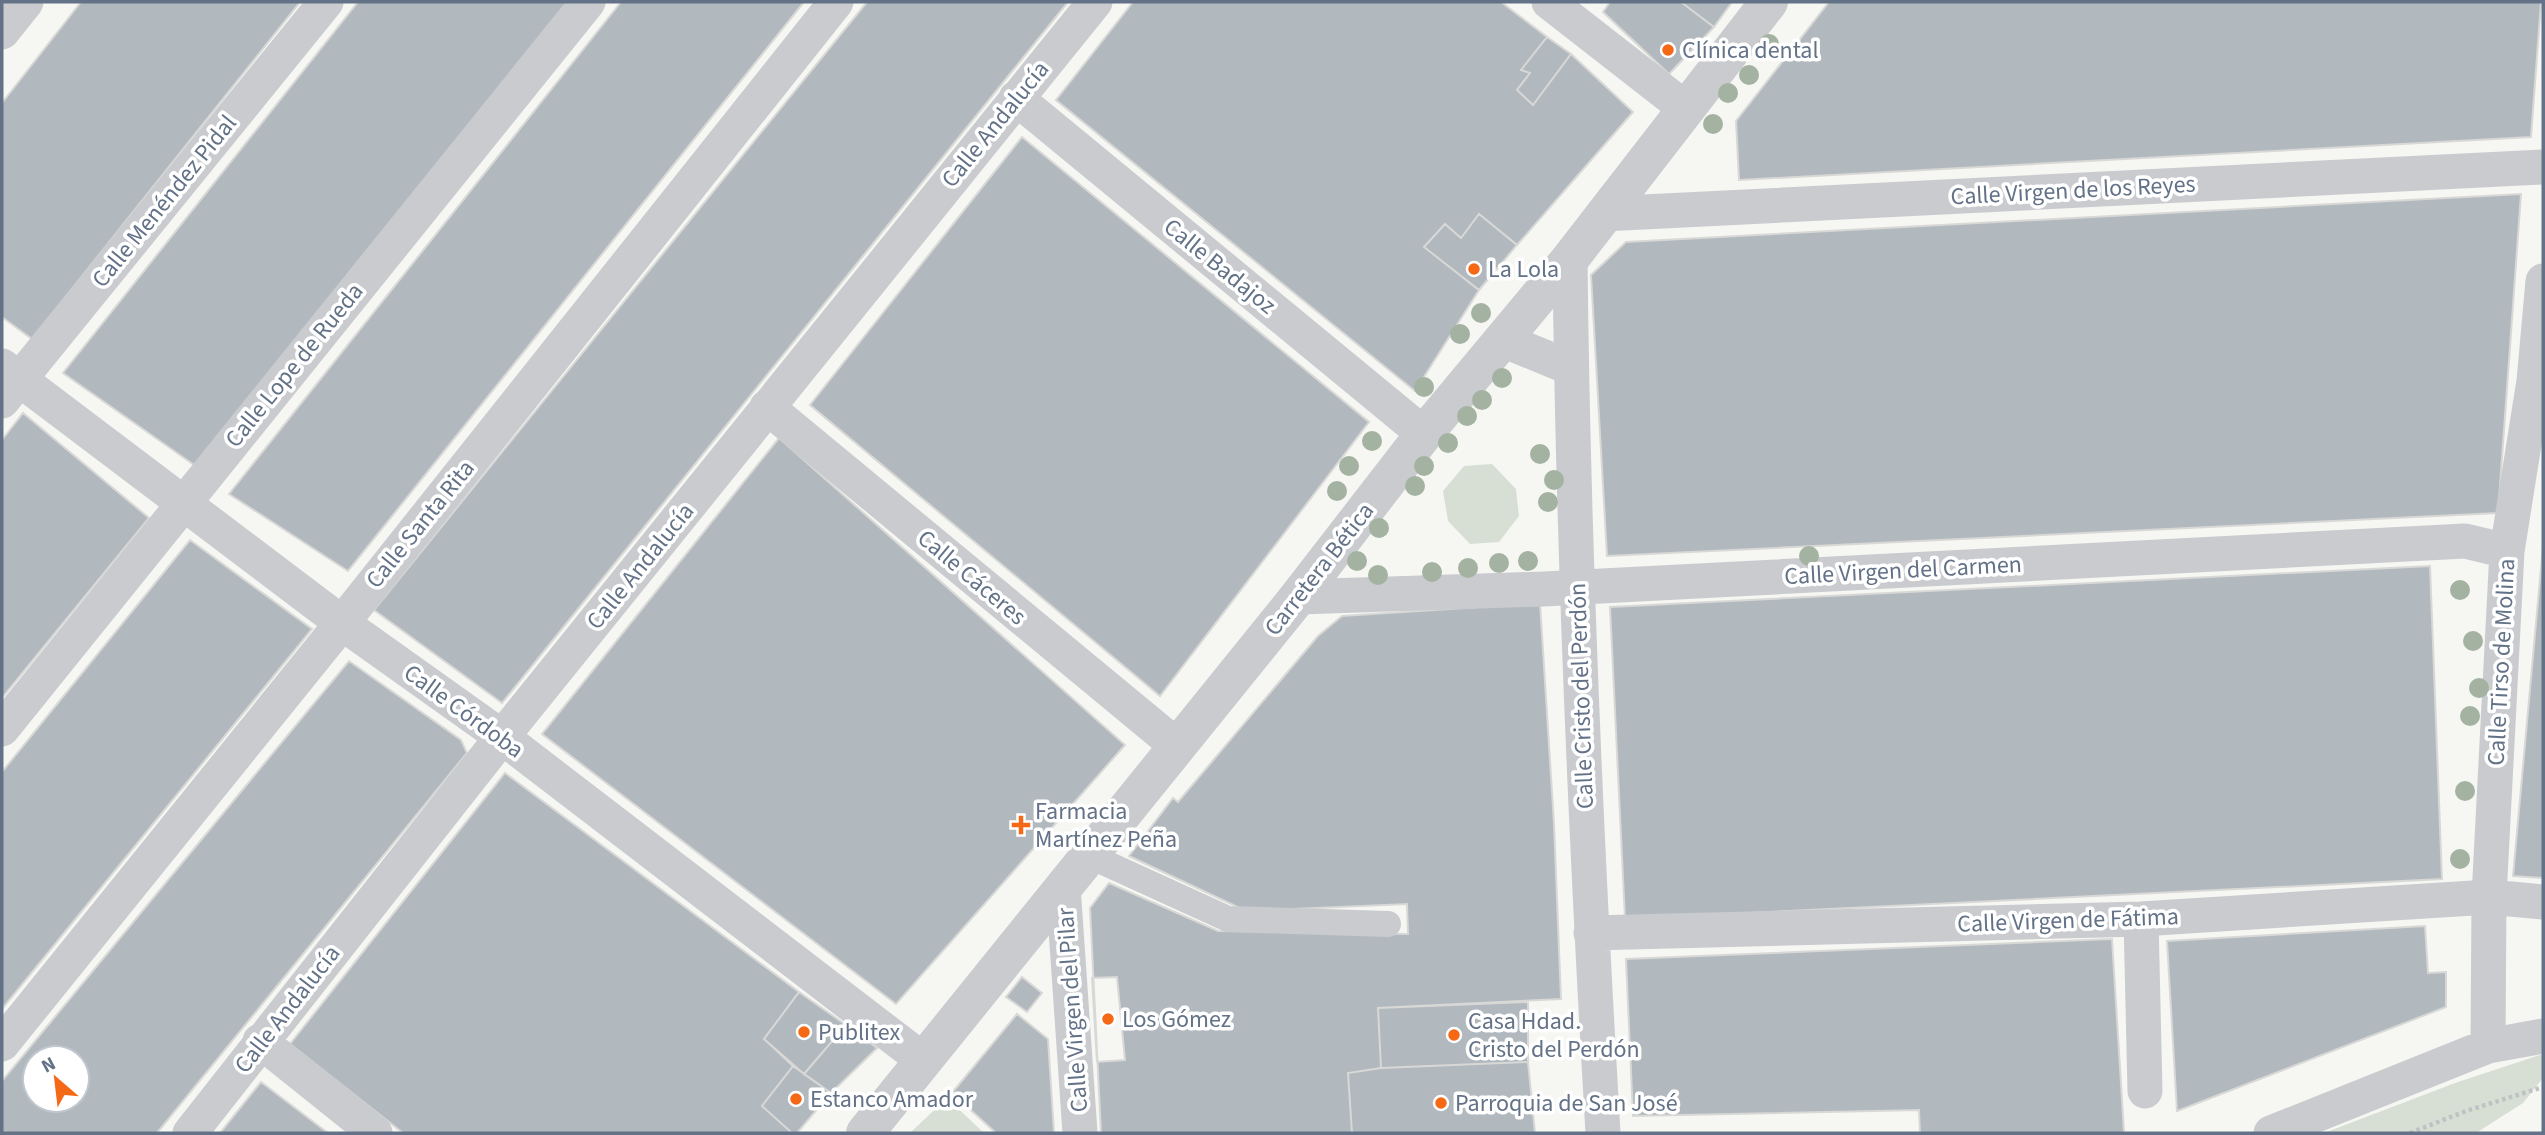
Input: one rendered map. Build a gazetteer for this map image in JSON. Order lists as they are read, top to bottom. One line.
{"streets":{"street":["Calle Andalucía","Calle Virgen de los Reyes","Calle Menéndez Pidal","Calle Badajoz","Calle Lope de Rueda","Calle Santa Rita","Carretera Bética","Calle Virgen del Carmen","Calle Cáceres","Calle Tirso de Molina","Calle Cristo del Perdón","Calle Córdoba","Calle Virgen de Fátima","Calle Virgen del Pilar"]},"crossings":[["Calle Andalucía","Calle Badajoz"],["Calle Andalucía","Calle Cáceres"],["Calle Andalucía","Calle Córdoba"],["Calle Virgen de los Reyes","Carretera Bética"],["Calle Menéndez Pidal","Calle Córdoba"],["Calle Badajoz","Carretera Bética"],["Calle Lope de Rueda","Calle Córdoba"],["Calle Santa Rita","Calle Córdoba"],["Carretera Bética","Calle Virgen del Carmen"],["Carretera Bética","Calle Cáceres"],["Carretera Bética","Calle Cristo del Perdón"],["Carretera Bética","Calle Córdoba"],["Carretera Bética","Calle Virgen del Pilar"],["Calle Virgen del Carmen","Calle Tirso de Molina"],["Calle Virgen del Carmen","Calle Cristo del Perdón"],["Calle Tirso de Molina","Calle Virgen de Fátima"],["Calle Cristo del Perdón","Calle Virgen de Fátima"]],"places":{"other":["Clínica dental","La Lola","Los Gómez","Publitex","Casa Hdad. Cristo del Perdón","Estanco Amador","Parroquia de San José"],"health":["Farmacia Martínez Peña"]},"north":"top left"}
